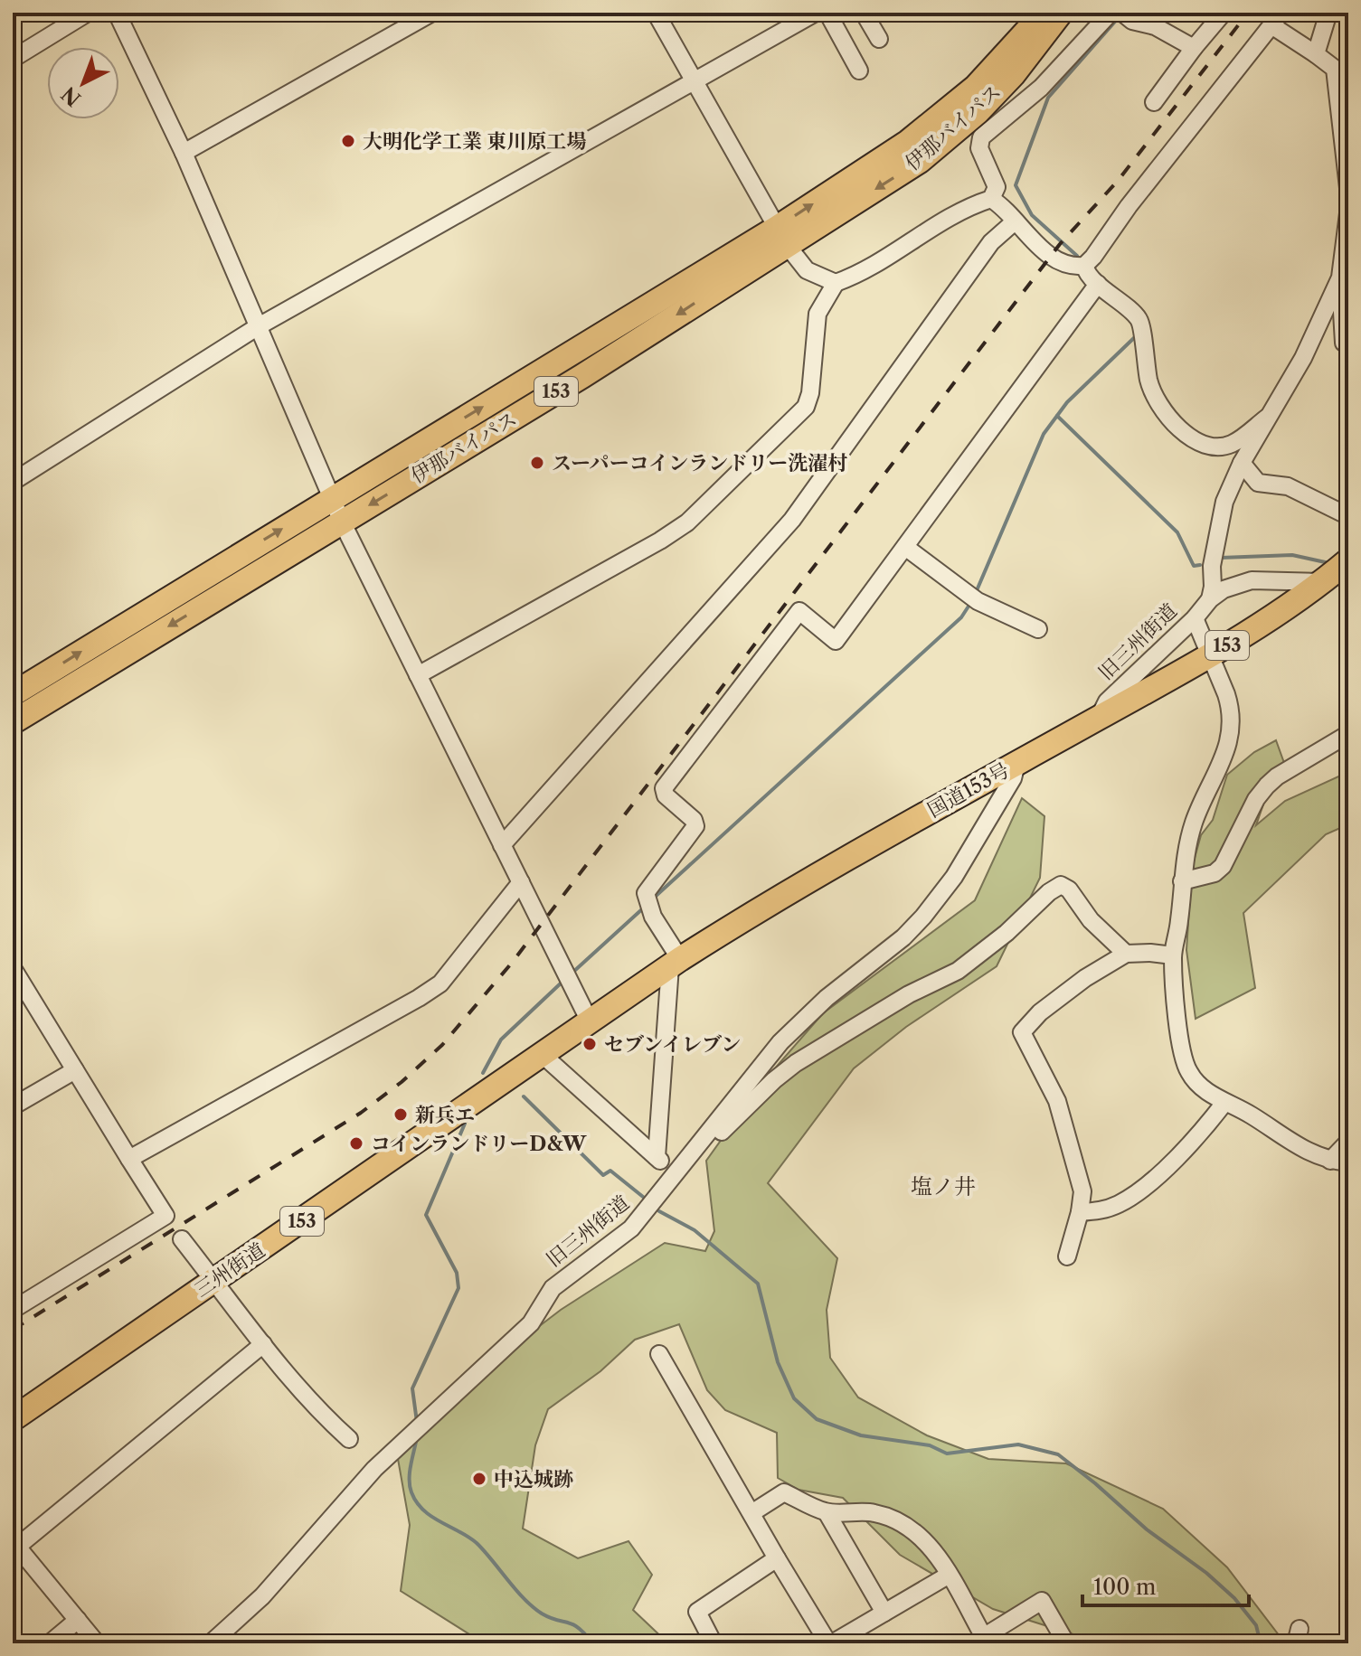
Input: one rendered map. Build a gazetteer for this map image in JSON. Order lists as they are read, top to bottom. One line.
{"streets":{"highway":["伊那バイパス","153","国道153号","三州街道"],"street":["旧三州街道"]},"crossings":[["旧三州街道","国道153号"],["国道153号","三州街道"]],"districts":["塩ノ井"],"places":["大明化学工業 東川原工場","スーパーコインランドリー洗濯村","セブンイレブン","新兵エ","コインランドリーD&W","中込城跡"],"scale_bar":"100 m","north":"bottom left"}
